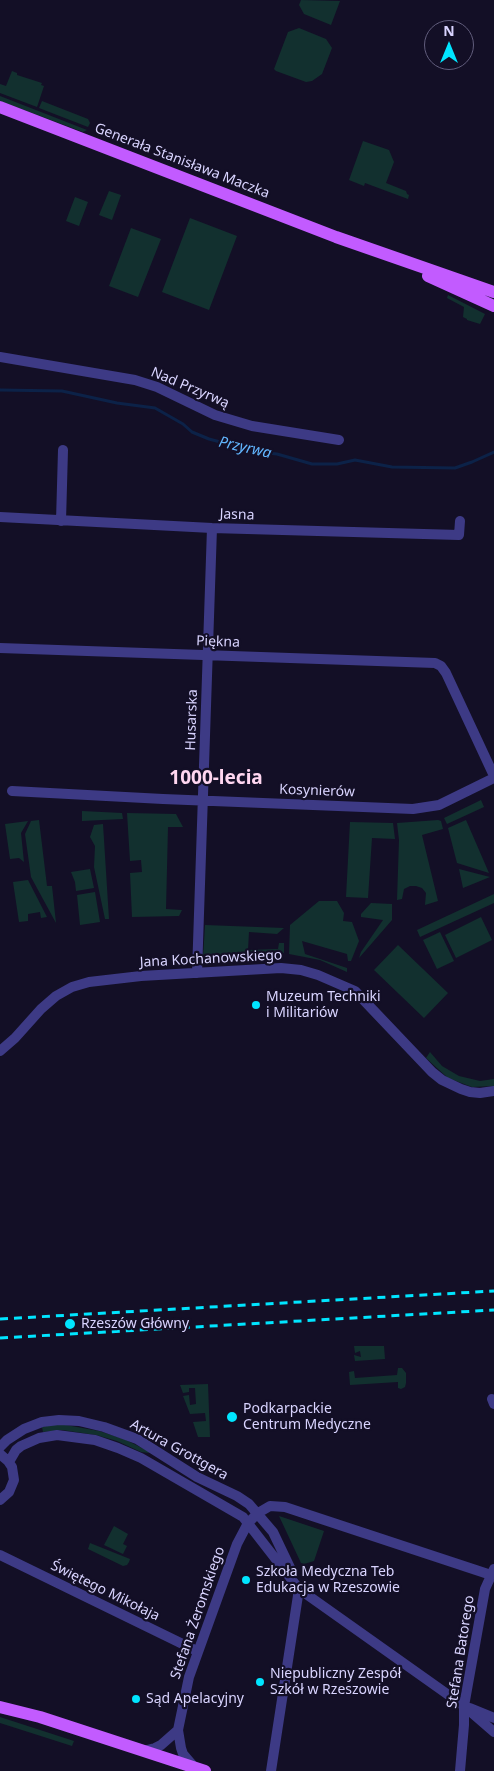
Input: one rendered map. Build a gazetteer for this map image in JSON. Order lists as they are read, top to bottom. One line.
{"streets":{"main road":["Generała Stanisława Maczka"],"street":["Nad Przyrwą","Jasna","Piękna","Husarska","Kosynierów","Jana Kochanowskiego","Artura Grottgera","Świętego Mikołaja","Stefana Żeromskiego","Stefana Batorego"]},"crossings":[["Jasna","Husarska"],["Piękna","Husarska"],["Piękna","Kosynierów"],["Husarska","Kosynierów"],["Husarska","Jana Kochanowskiego"],["Artura Grottgera","Stefana Żeromskiego"],["Świętego Mikołaja","Stefana Żeromskiego"]],"districts":["1000-lecia"],"water":["Przyrwa"],"places":["Muzeum Techniki i Militariów","Rzeszów Główny","Podkarpackie Centrum Medyczne","Szkoła Medyczna Teb Edukacja w Rzeszowie","Niepubliczny Zespół Szkół w Rzeszowie","Sąd Apelacyjny"],"north":"top"}
